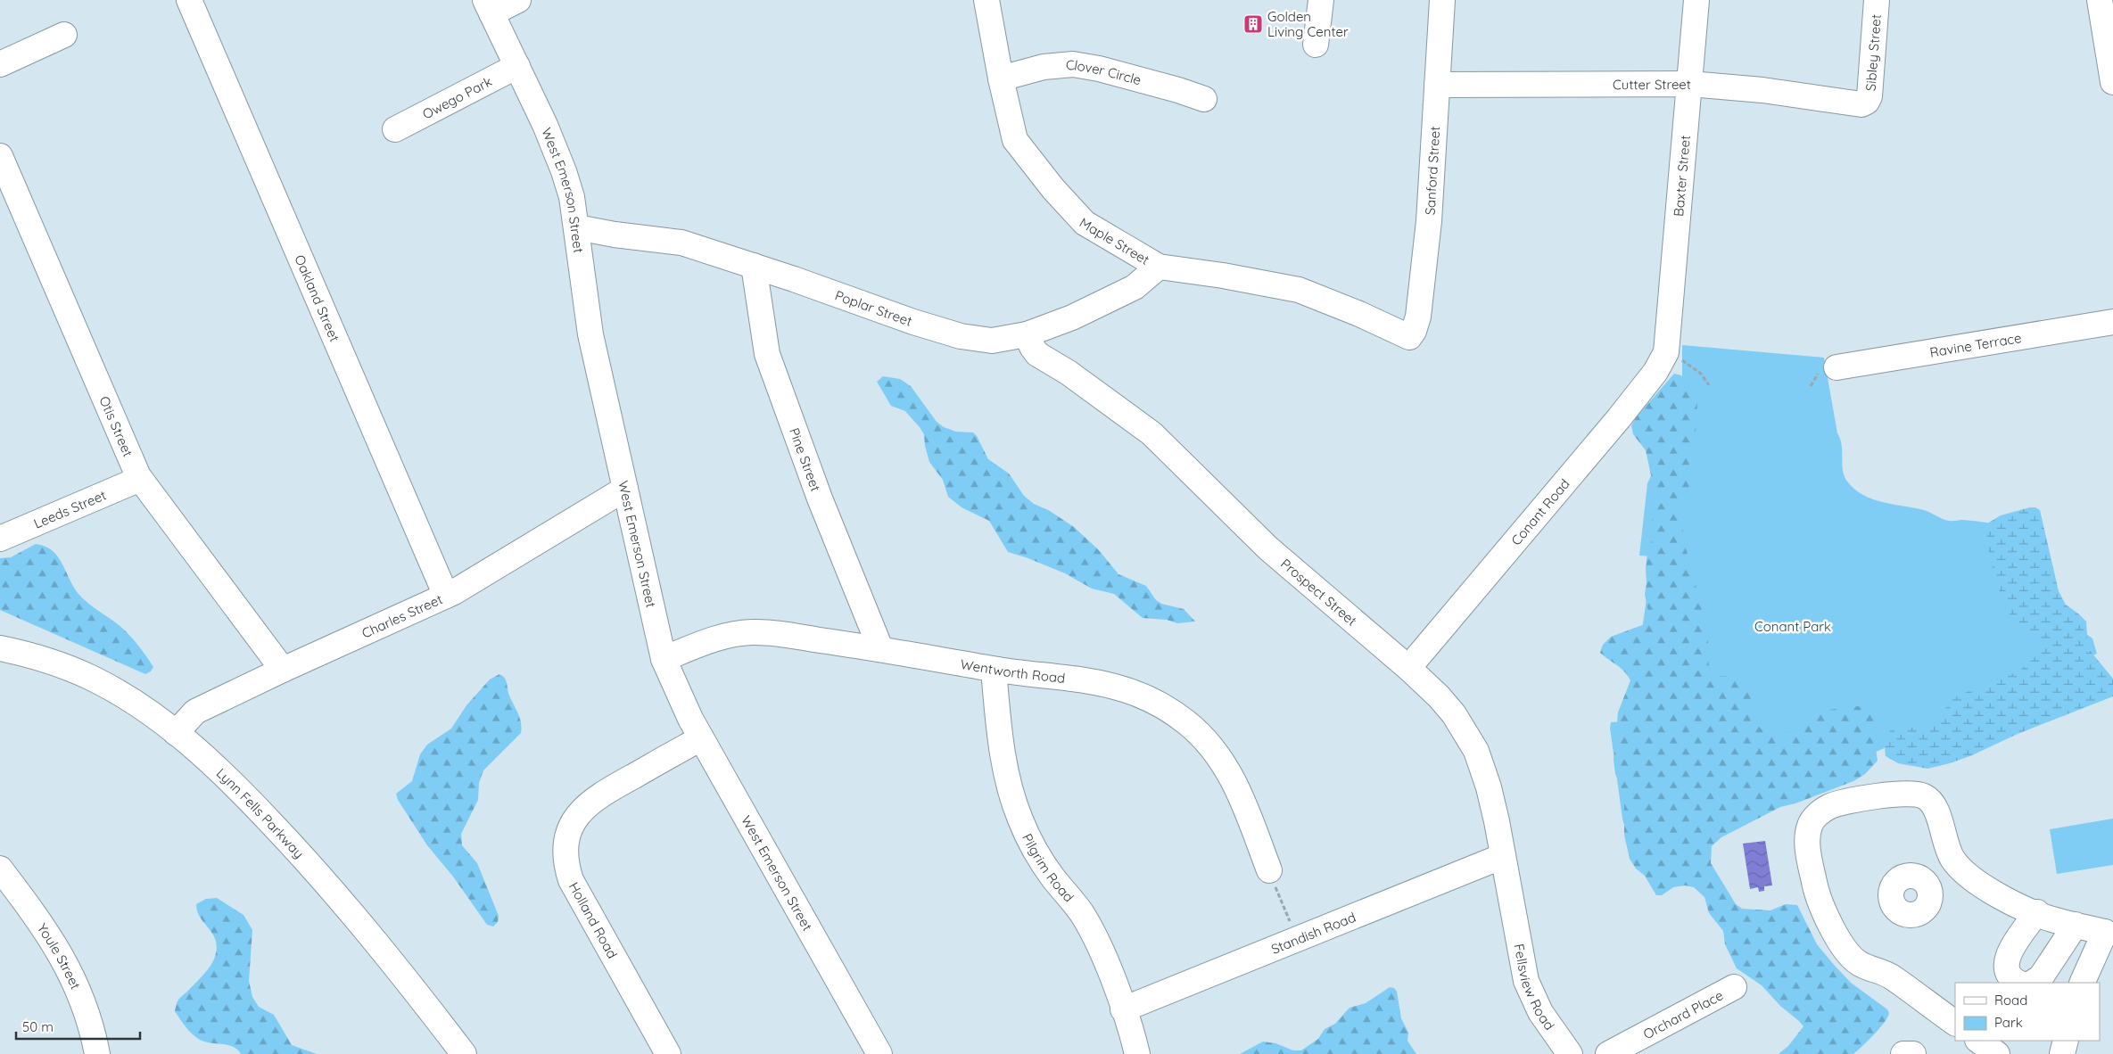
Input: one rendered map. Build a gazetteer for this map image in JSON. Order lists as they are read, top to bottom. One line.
{"streets":{"street":["Sibley Street","Clover Circle","Cutter Street","Owego Park","Sanford Street","Baxter Street","West Emerson Street","Maple Street","Oakland Street","Poplar Street","Ravine Terrace","Otis Street","Pine Street","Leeds Street","Conant Road","Prospect Street","Charles Street","Wentworth Road","Lynn Fells Parkway","Pilgrim Road","Holland Road","Standish Road","Youle Street","Fellsview Road","Orchard Place"]},"crossings":[["Sibley Street","Cutter Street"],["Clover Circle","Maple Street"],["Cutter Street","Sanford Street"],["Cutter Street","Baxter Street"],["Owego Park","West Emerson Street"],["Sanford Street","Maple Street"],["Baxter Street","Conant Road"],["West Emerson Street","Poplar Street"],["West Emerson Street","Charles Street"],["West Emerson Street","Wentworth Road"],["West Emerson Street","Holland Road"],["Maple Street","Poplar Street"],["Oakland Street","Charles Street"],["Poplar Street","Pine Street"],["Poplar Street","Prospect Street"],["Otis Street","Leeds Street"],["Otis Street","Charles Street"],["Pine Street","Wentworth Road"],["Conant Road","Prospect Street"],["Prospect Street","Standish Road"],["Prospect Street","Fellsview Road"],["Charles Street","Lynn Fells Parkway"],["Wentworth Road","Pilgrim Road"],["Pilgrim Road","Standish Road"]],"parks":["Conant Park"],"places":{"building":["Golden Living Center"]},"legend":["Road","Park"],"scale_bar":"50 m"}
